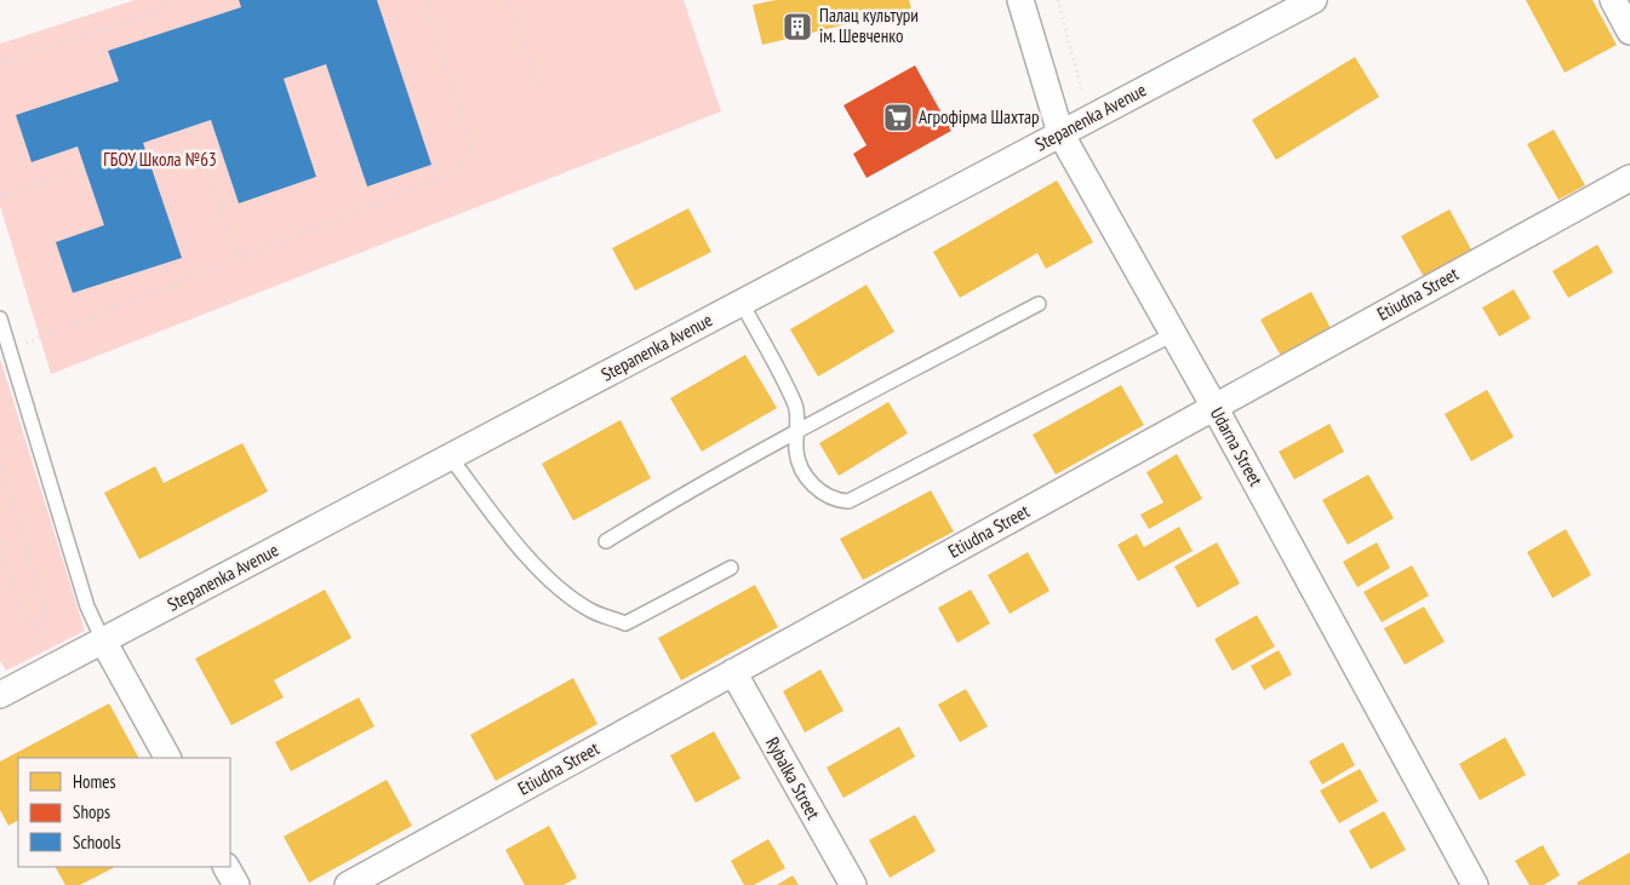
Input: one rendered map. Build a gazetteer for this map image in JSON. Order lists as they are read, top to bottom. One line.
{"streets":{"street":["Stepanenka Avenue","Etiudna Street","Udarna Street","Rybalka Street"]},"crossings":[["Stepanenka Avenue","Udarna Street"],["Etiudna Street","Udarna Street"],["Etiudna Street","Rybalka Street"]],"parks":["ГБОУ Школа №63"],"places":{"building":["Палац культури ім. Шевченко"],"supermarket":["Агрофірма Шахтар"]},"legend":["Homes","Shops","Schools"]}
